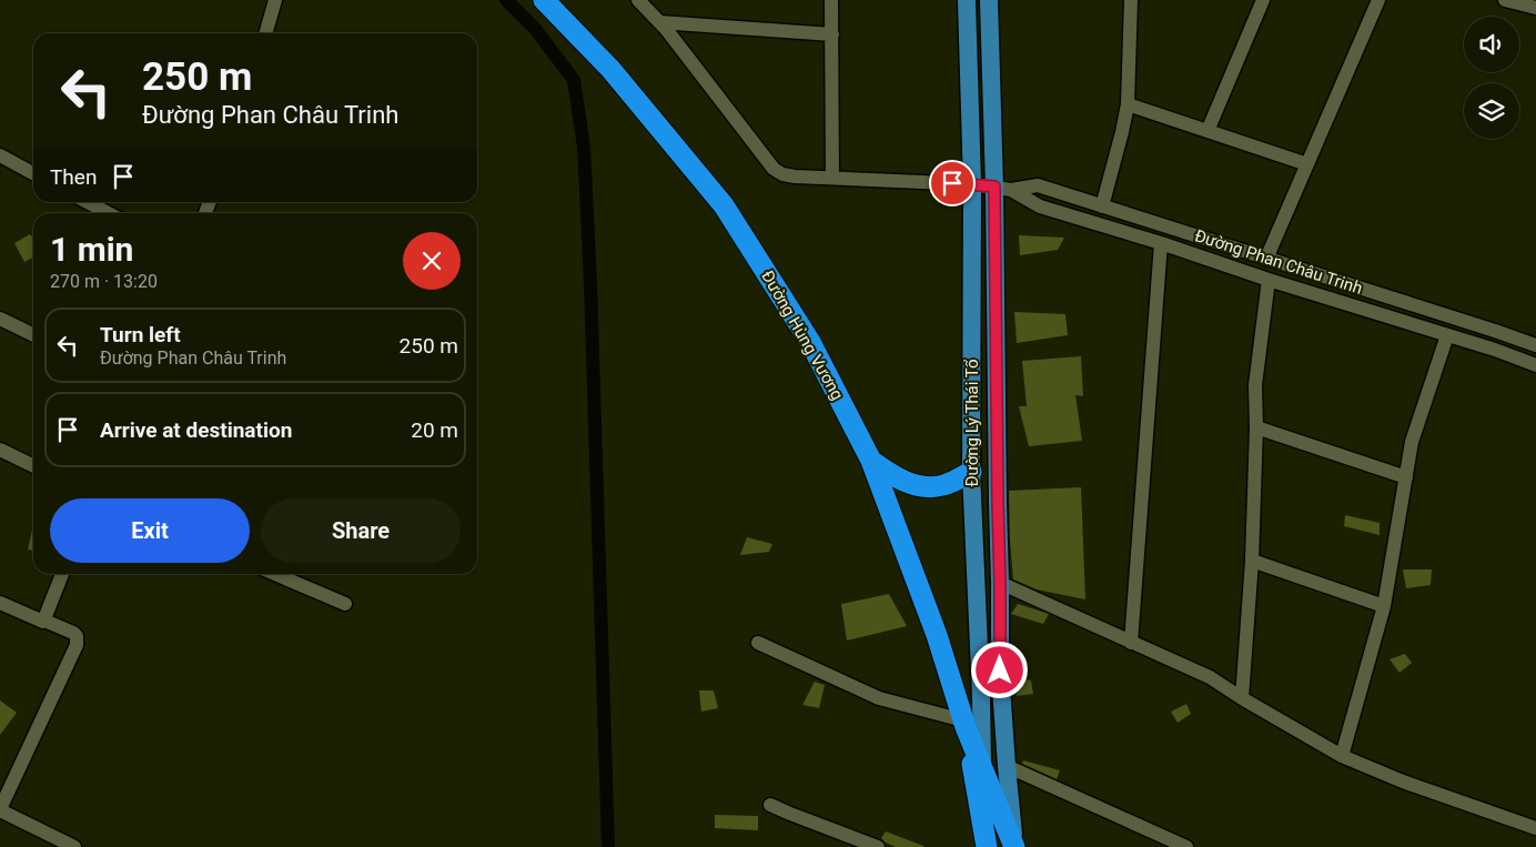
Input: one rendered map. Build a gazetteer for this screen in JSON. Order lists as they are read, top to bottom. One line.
{"streets":{"highway":["Đường Hùng Vương"],"main road":["Đường Lý Thái Tổ"],"street":["Đường Phan Châu Trinh"]},"crossings":[["Đường Phan Châu Trinh","Đường Lý Thái Tổ"],["Đường Hùng Vương","Đường Lý Thái Tổ"]],"page":{"turn":["250 m","Đường Phan Châu Trinh"],"then":"Then","heading":["1 min","270 m · 13:20"],"list":[{"name":"Turn left","note":"Đường Phan Châu Trinh","value":"250 m"},{"name":"Arrive at destination","value":"20 m"}],"buttons":["Exit","Share"]}}
